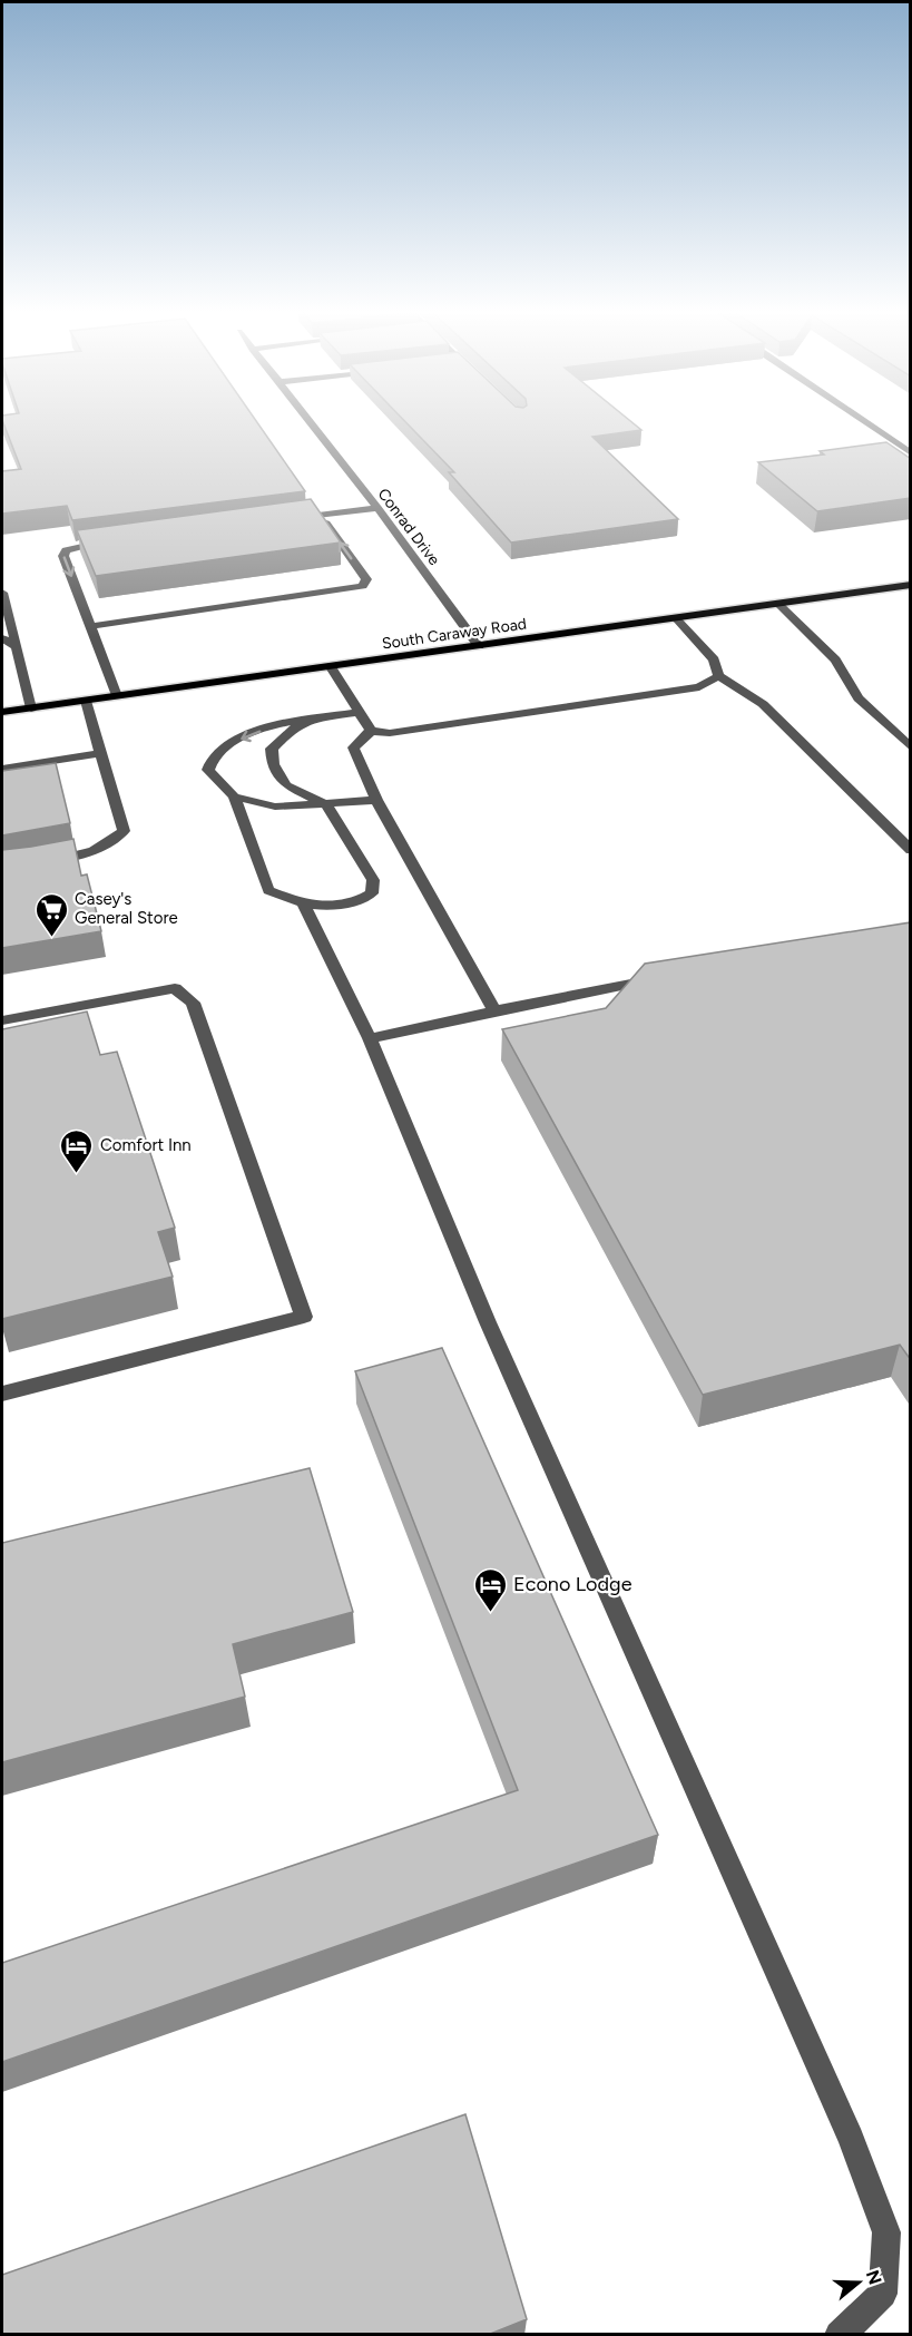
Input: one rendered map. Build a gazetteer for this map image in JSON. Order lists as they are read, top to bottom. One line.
{"streets":{"main road":["South Caraway Road"],"street":["Conrad Drive"]},"crossings":[["Conrad Drive","South Caraway Road"]],"places":{"supermarket":["Casey's General Store"],"hotel":["Comfort Inn","Econo Lodge"]},"north":"right"}
